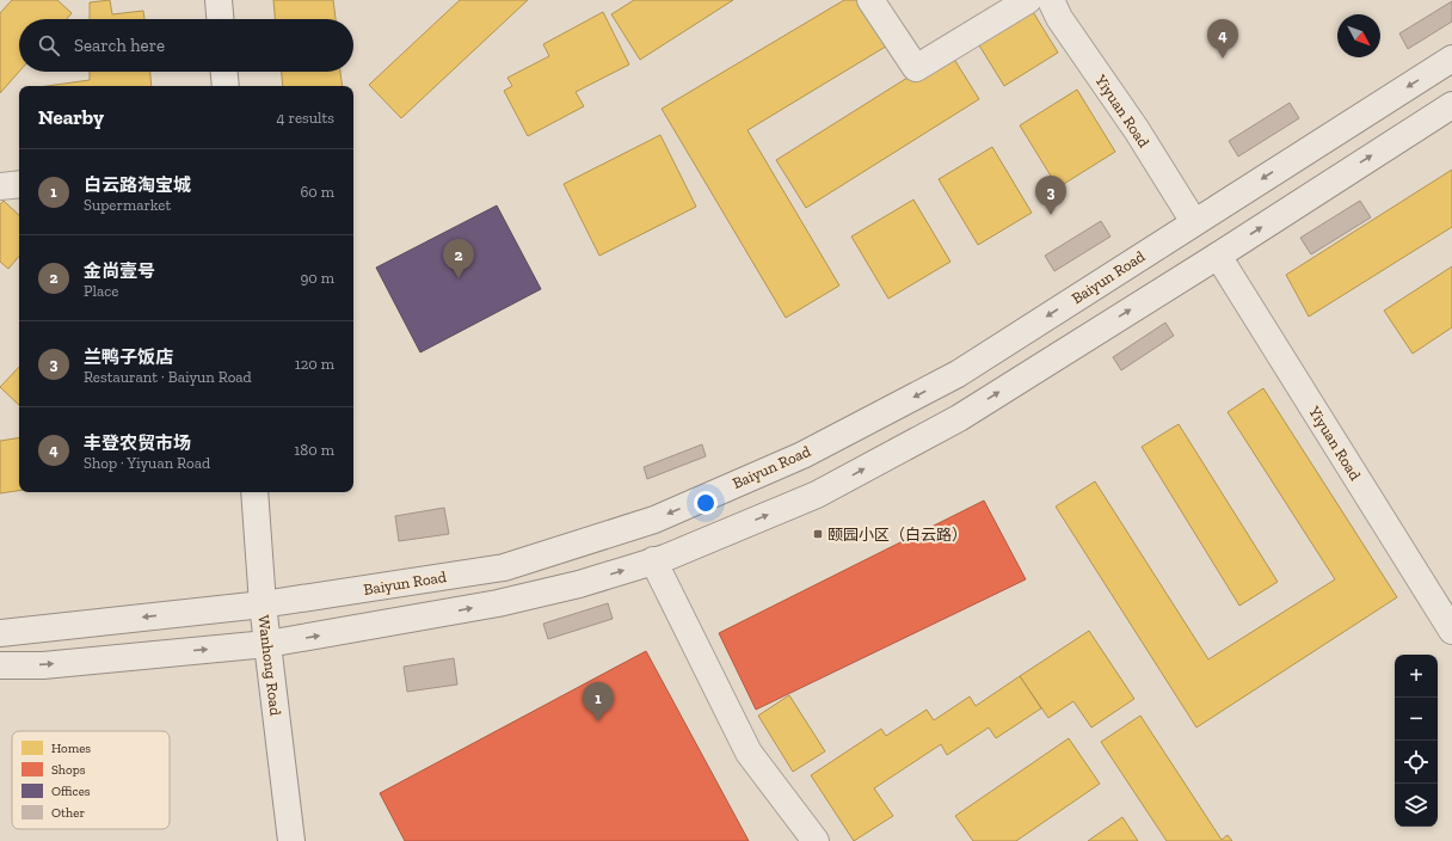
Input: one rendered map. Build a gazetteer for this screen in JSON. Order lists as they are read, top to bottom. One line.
{"streets":{"main road":["Yiyuan Road","Baiyun Road","Wanhong Road"]},"crossings":[["Yiyuan Road","Baiyun Road"],["Baiyun Road","Wanhong Road"]],"places":{"transit":["颐园小区（白云路）"]},"legend":["Homes","Shops","Offices","Other"],"north":"bottom right","page":{"pins":["4","3","2","1"],"search":"Search here","heading":["Nearby","4 results"],"list":[{"mark":"1","name":"白云路淘宝城","note":"Supermarket","value":"60 m"},{"mark":"2","name":"金尚壹号","note":"Place","value":"90 m"},{"mark":"3","name":"兰鸭子饭店","note":"Restaurant · Baiyun Road","value":"120 m"},{"mark":"4","name":"丰登农贸市场","note":"Shop · Yiyuan Road","value":"180 m"}],"map_buttons":["+","−"]}}
